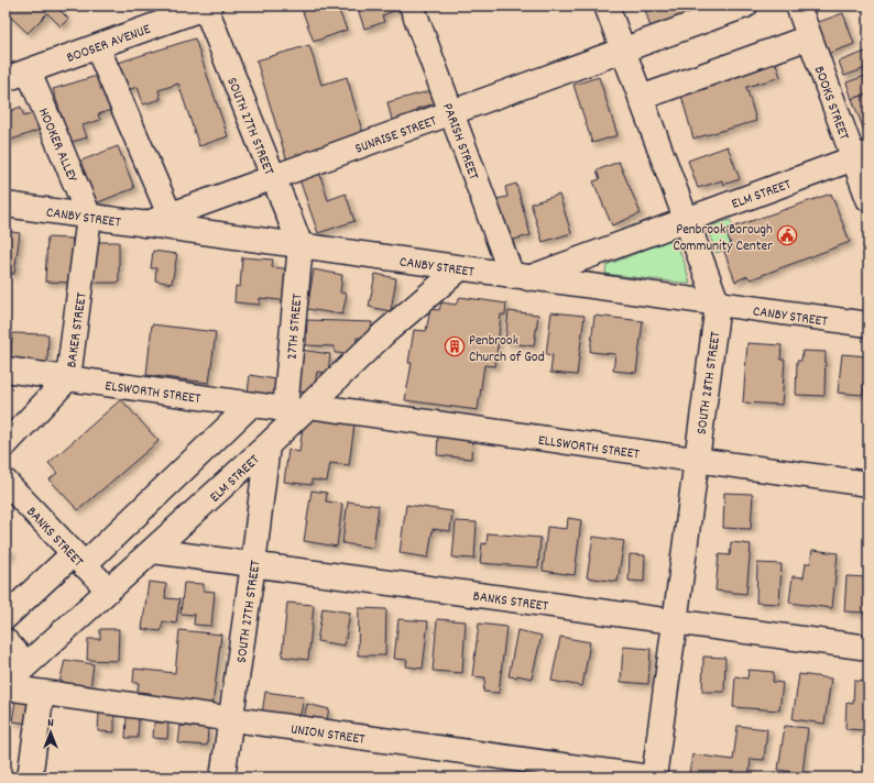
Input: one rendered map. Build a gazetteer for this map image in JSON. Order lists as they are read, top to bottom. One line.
{"streets":{"street":["BOOSER AVENUE","BOOKS STREET","SOUTH 27TH STREET","SUNRISE STREET","PARISH STREET","HOOKER ALLEY","ELM STREET","CANBY STREET","27TH STREET","BAKER STREET","SOUTH 28TH STREET","ELSWORTH STREET","ELLSWORTH STREET","BANKS STREET","UNION STREET"]},"crossings":[["BOOSER AVENUE","SOUTH 27TH STREET"],["BOOSER AVENUE","HOOKER ALLEY"],["BOOKS STREET","ELM STREET"],["SOUTH 27TH STREET","SUNRISE STREET"],["SOUTH 27TH STREET","ELM STREET"],["SOUTH 27TH STREET","CANBY STREET"],["SOUTH 27TH STREET","27TH STREET"],["SOUTH 27TH STREET","BANKS STREET"],["SOUTH 27TH STREET","UNION STREET"],["SUNRISE STREET","PARISH STREET"],["SUNRISE STREET","CANBY STREET"],["SUNRISE STREET","SOUTH 28TH STREET"],["PARISH STREET","ELM STREET"],["PARISH STREET","CANBY STREET"],["HOOKER ALLEY","CANBY STREET"],["HOOKER ALLEY","BAKER STREET"],["ELM STREET","CANBY STREET"],["ELM STREET","27TH STREET"],["ELM STREET","SOUTH 28TH STREET"],["ELM STREET","ELSWORTH STREET"],["ELM STREET","ELLSWORTH STREET"],["ELM STREET","BANKS STREET"],["CANBY STREET","27TH STREET"],["CANBY STREET","BAKER STREET"],["CANBY STREET","SOUTH 28TH STREET"],["27TH STREET","ELSWORTH STREET"],["27TH STREET","ELLSWORTH STREET"],["BAKER STREET","ELSWORTH STREET"],["SOUTH 28TH STREET","ELLSWORTH STREET"],["SOUTH 28TH STREET","BANKS STREET"],["ELSWORTH STREET","ELLSWORTH STREET"]],"places":{"public building":["Penbrook Borough Community Center"],"building":["Penbrook Church of God"]},"north":"top"}
